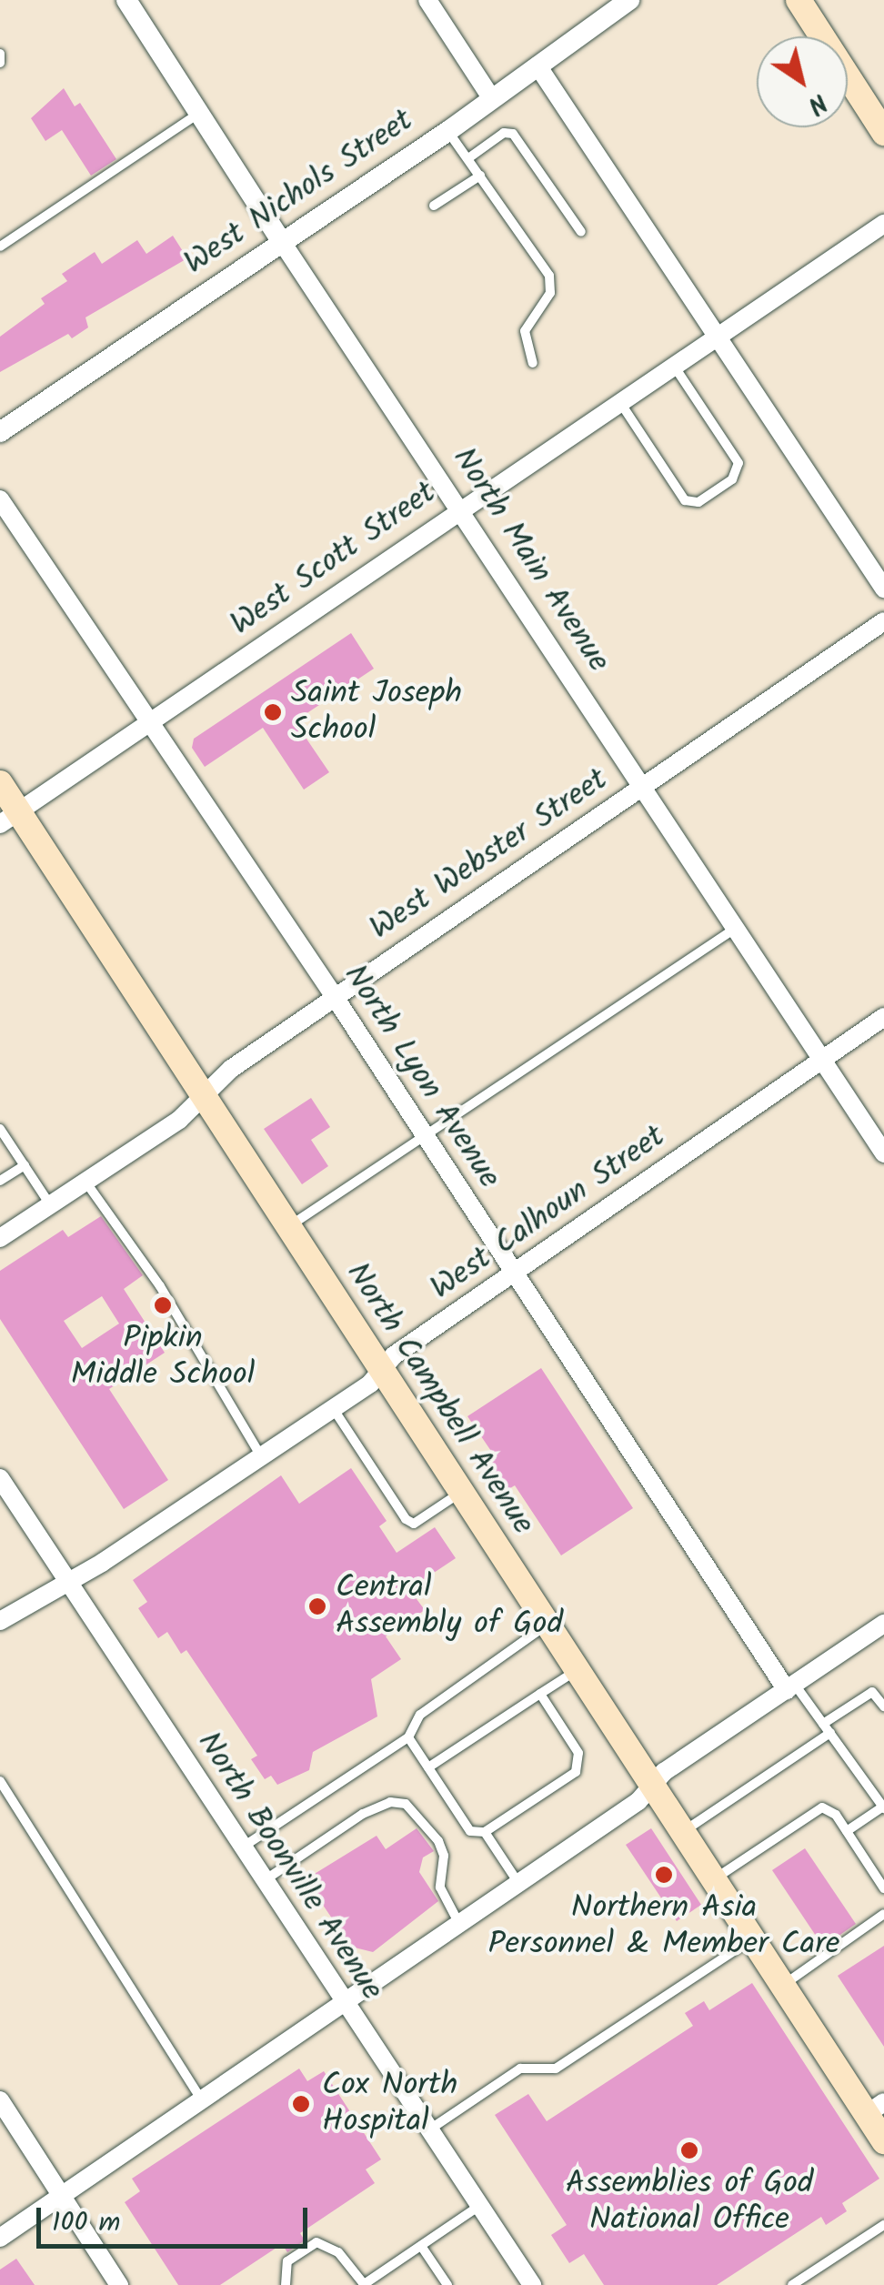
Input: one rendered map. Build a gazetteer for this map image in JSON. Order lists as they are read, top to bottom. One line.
{"streets":{"main road":["North Campbell Avenue"],"street":["West Nichols Street","West Scott Street","North Main Avenue","West Webster Street","North Lyon Avenue","West Calhoun Street","North Boonville Avenue"]},"crossings":[["West Nichols Street","North Main Avenue"],["West Scott Street","North Main Avenue"],["West Scott Street","North Lyon Avenue"],["West Scott Street","North Campbell Avenue"],["North Main Avenue","West Webster Street"],["North Main Avenue","West Calhoun Street"],["West Webster Street","North Lyon Avenue"],["West Webster Street","North Campbell Avenue"],["North Lyon Avenue","West Calhoun Street"],["West Calhoun Street","North Campbell Avenue"],["West Calhoun Street","North Boonville Avenue"]],"places":["Saint Joseph School","Pipkin Middle School","Central Assembly of God","Northern Asia Personnel & Member Care","Cox North Hospital","Assemblies of God National Office"],"scale_bar":"100 m","north":"bottom right"}
